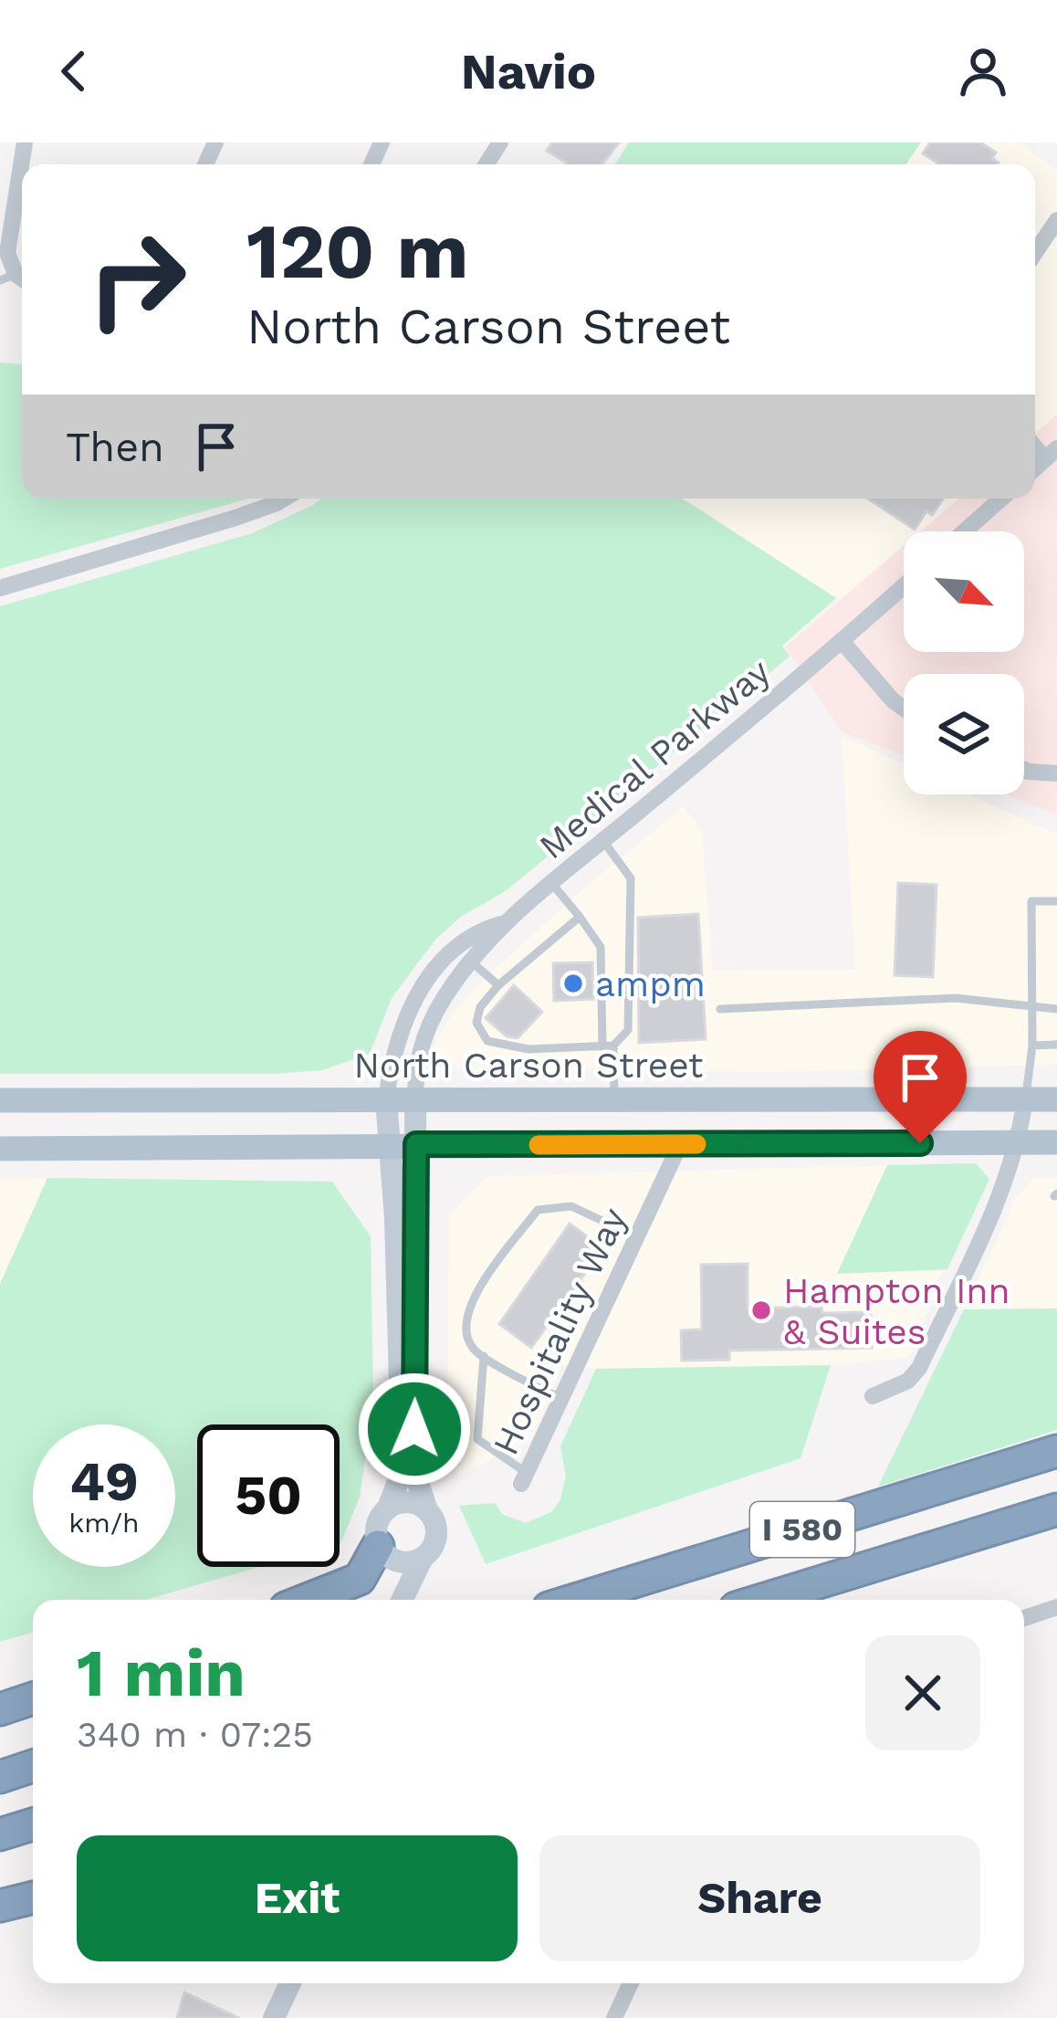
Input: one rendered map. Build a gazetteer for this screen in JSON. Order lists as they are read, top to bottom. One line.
{"streets":{"highway":["I 580"],"main road":["North Carson Street"],"street":["Medical Parkway","Hospitality Way"]},"crossings":[["Medical Parkway","North Carson Street"]],"places":["ampm","Hampton Inn & Suites"],"north":"bottom right","page":{"header":"Navio","turn":["120 m","North Carson Street"],"then":"Then","speed":"49 km/h","limit":"50","heading":["1 min","340 m · 07:25"],"buttons":["Exit","Share"]}}
